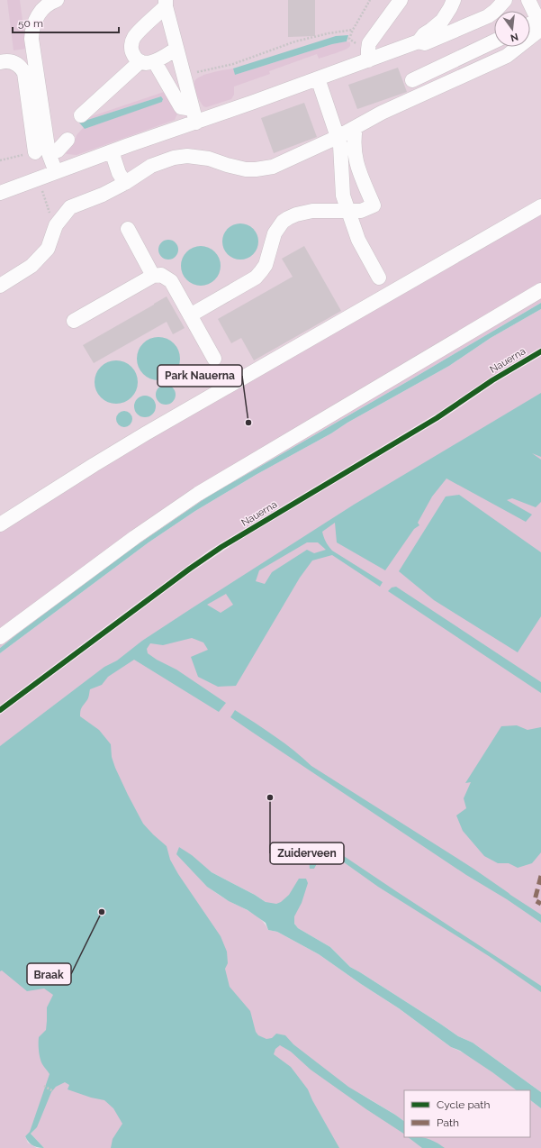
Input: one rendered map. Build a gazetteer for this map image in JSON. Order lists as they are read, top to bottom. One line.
{"streets":{"cycle path":["Nauerna"]},"places":["Park Nauerna","Zuiderveen","Braak"],"legend":["Cycle path","Path"],"scale_bar":"50 m","north":"bottom"}
